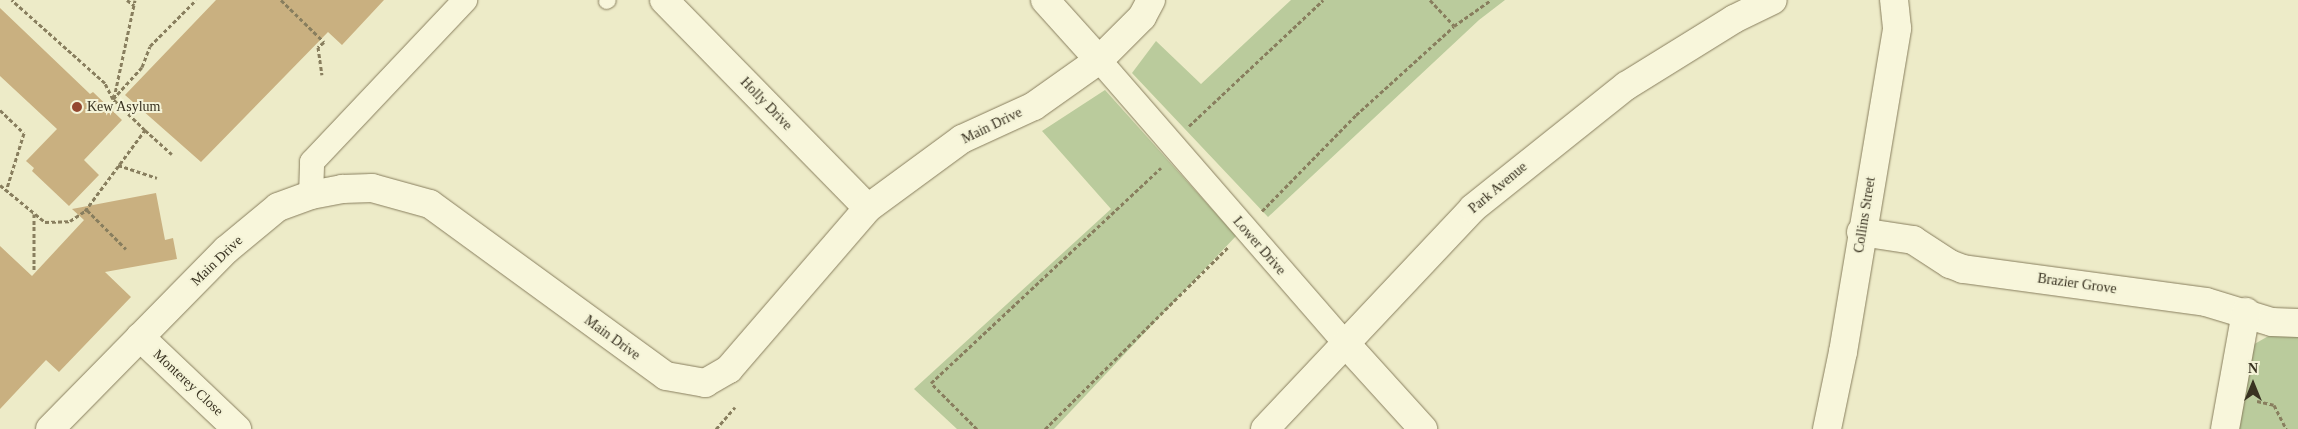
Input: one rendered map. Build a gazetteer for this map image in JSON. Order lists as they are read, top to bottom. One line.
{"streets":{"street":["Holly Drive","Main Drive","Park Avenue","Collins Street","Lower Drive","Brazier Grove","Monterey Close"]},"crossings":[["Holly Drive","Main Drive"],["Main Drive","Lower Drive"],["Main Drive","Monterey Close"],["Park Avenue","Lower Drive"],["Collins Street","Brazier Grove"]],"places":["Kew Asylum"],"north":"top"}
